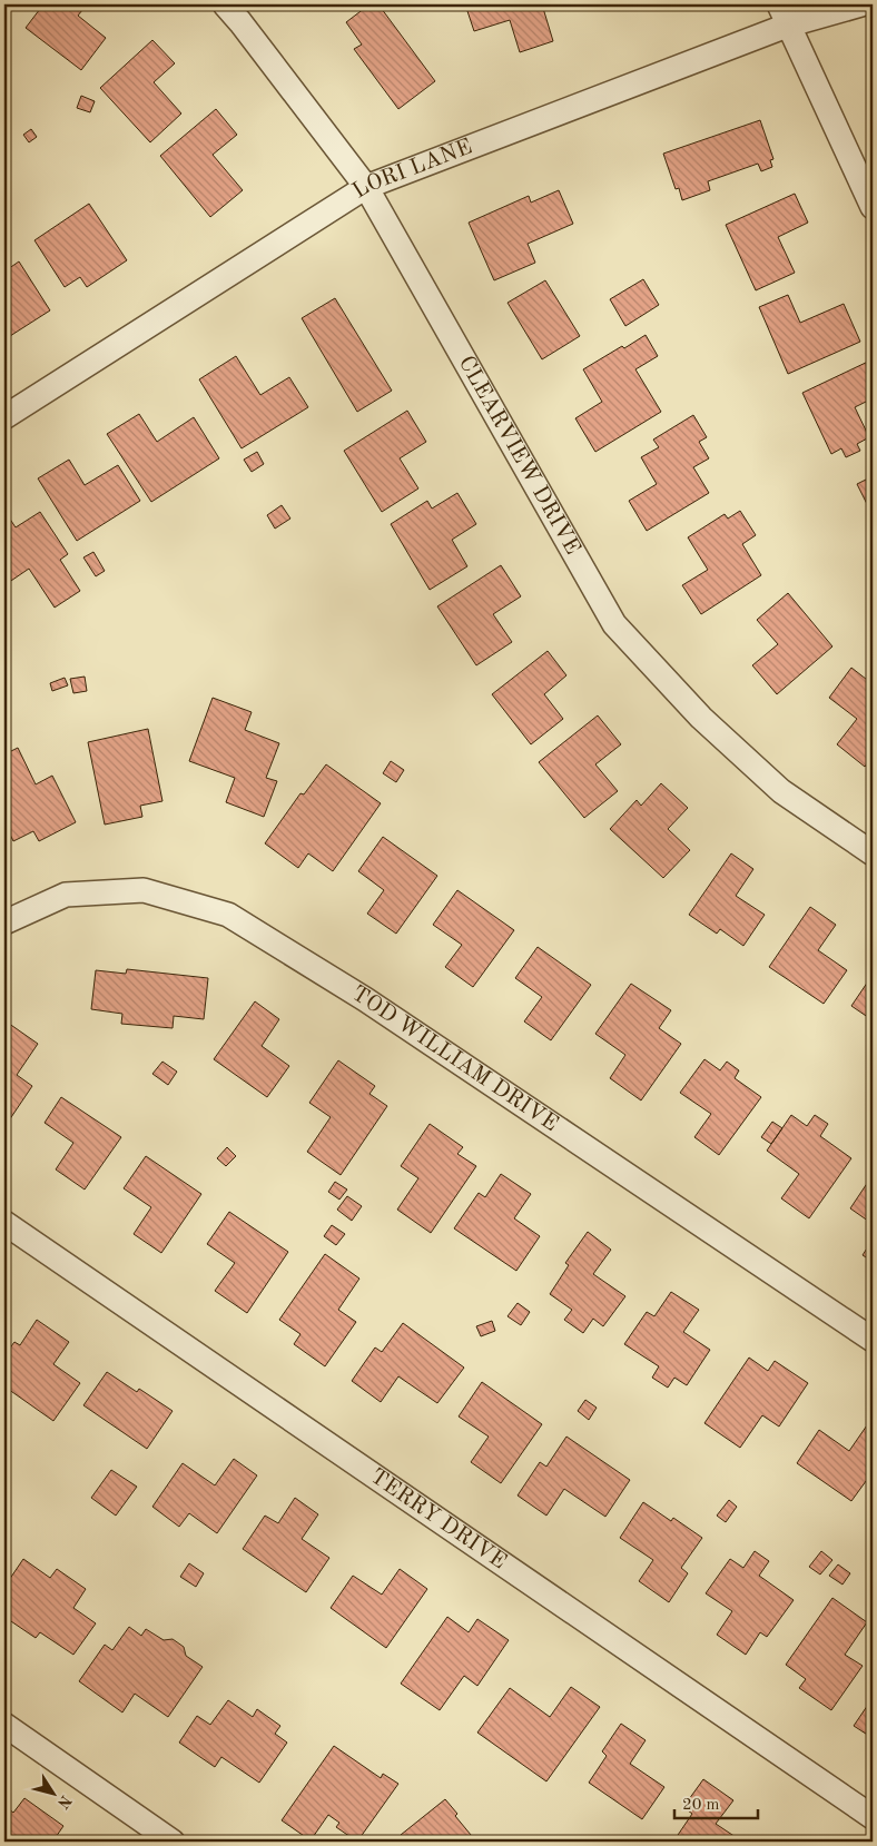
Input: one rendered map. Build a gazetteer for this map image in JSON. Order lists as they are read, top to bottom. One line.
{"streets":{"street":["LORI LANE","CLEARVIEW DRIVE","TOD WILLIAM DRIVE","TERRY DRIVE"]},"crossings":[["LORI LANE","CLEARVIEW DRIVE"]],"scale_bar":"20 m","north":"bottom right"}
